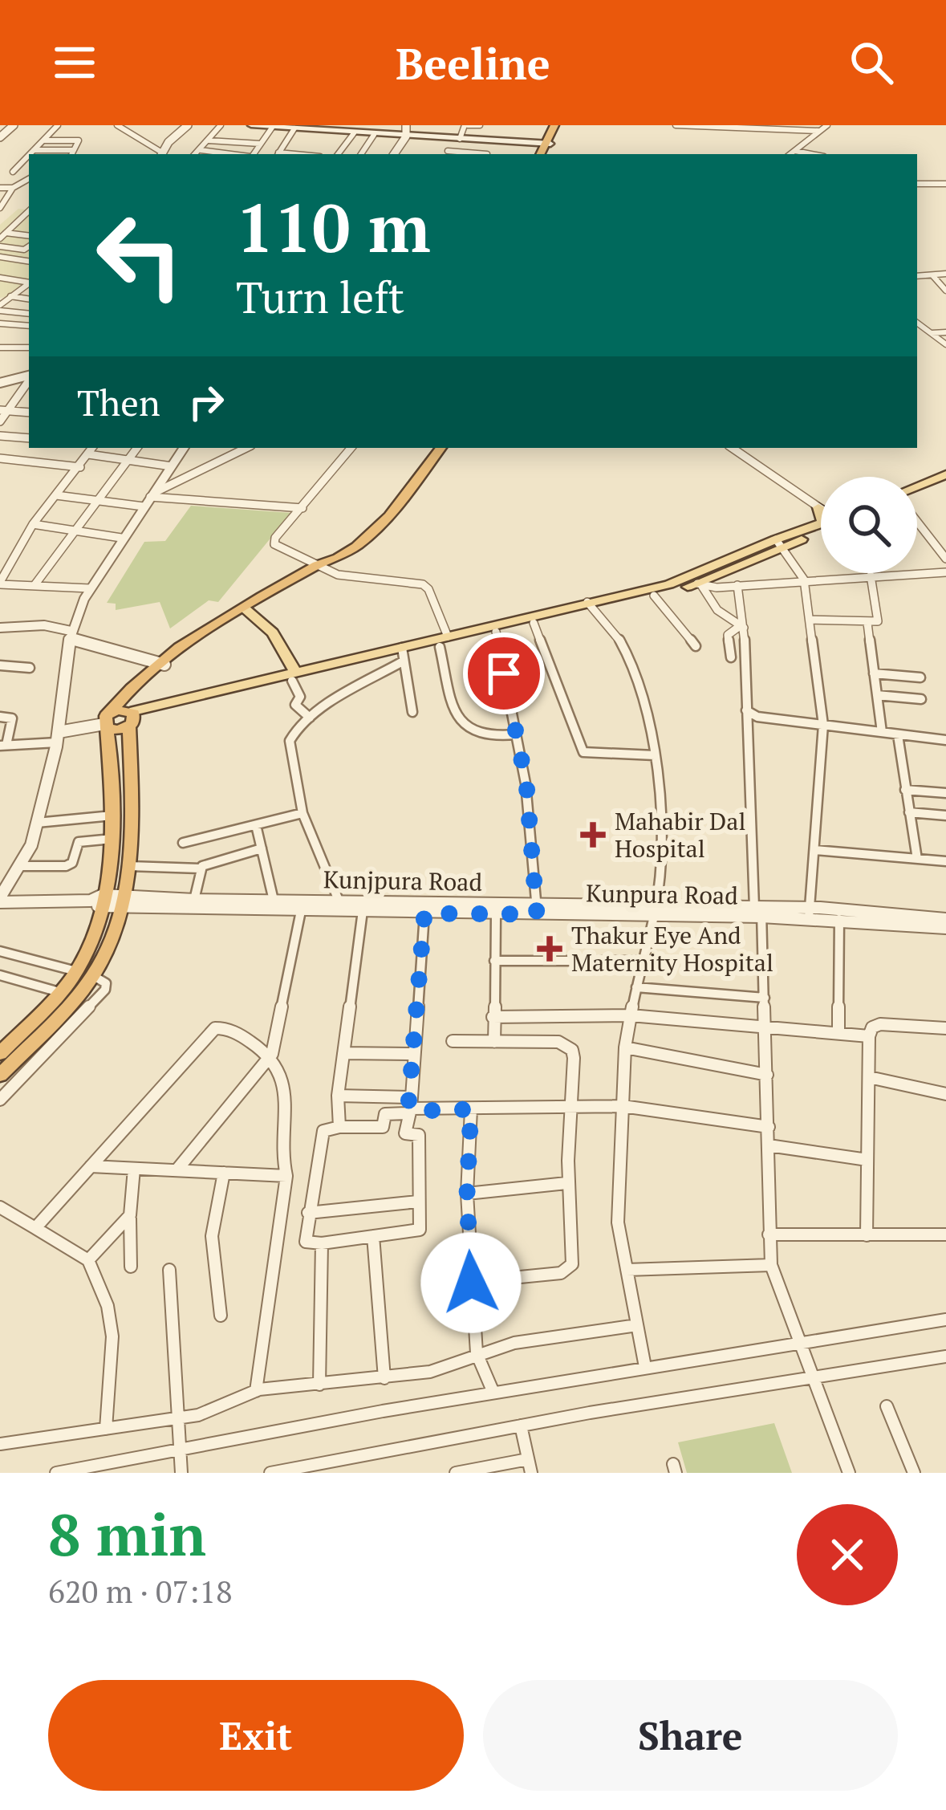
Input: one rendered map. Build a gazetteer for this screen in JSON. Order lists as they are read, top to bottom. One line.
{"streets":{"street":["Kunjpura Road","Kunpura Road"]},"crossings":[["Kunjpura Road","Kunpura Road"]],"places":{"health":["Mahabir Dal Hospital","Thakur Eye And Maternity Hospital"]},"page":{"header":"Beeline","turn":["110 m","Turn left"],"then":"Then","heading":["8 min","620 m · 07:18"],"buttons":["Exit","Share"]}}
